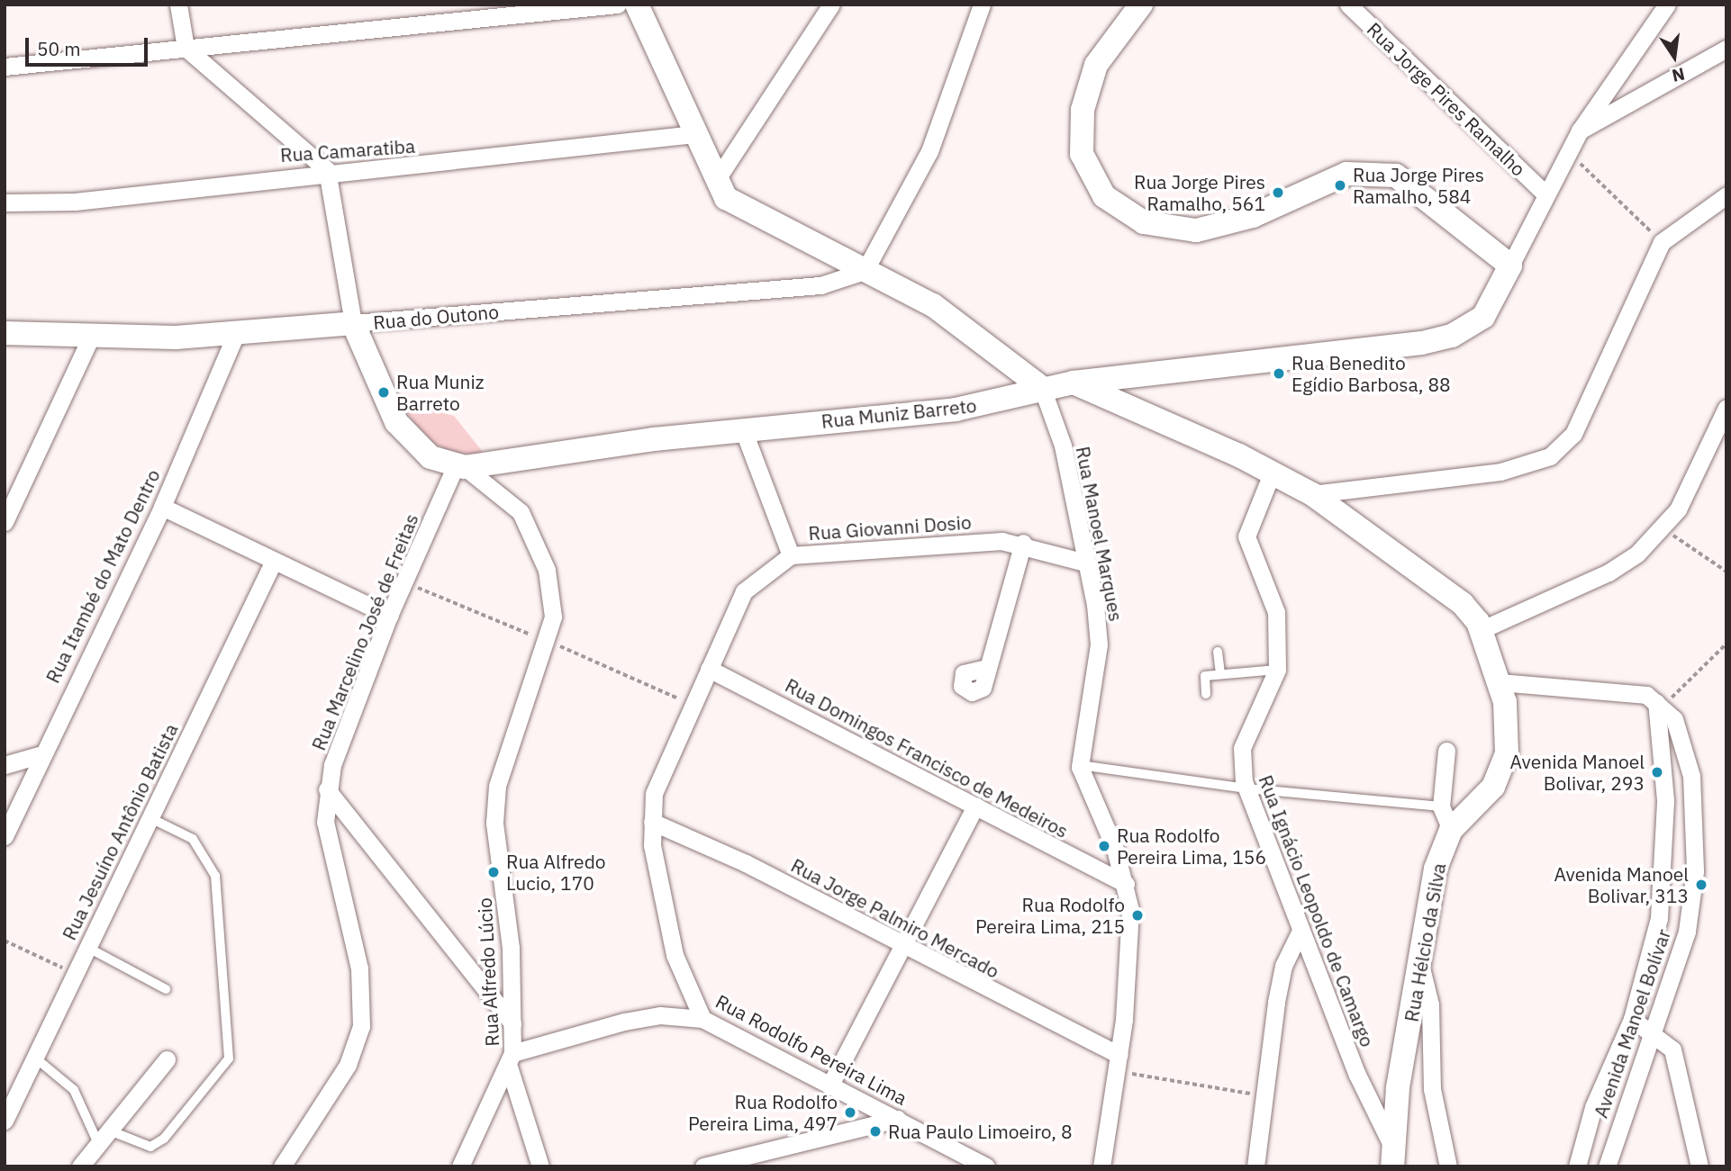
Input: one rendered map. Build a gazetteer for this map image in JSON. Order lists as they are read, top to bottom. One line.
{"streets":{"street":["Rua Jorge Pires Ramalho","Rua Camaratiba","Rua do Outono","Rua Muniz Barreto","Rua Giovanni Dosio","Rua Manoel Marques","Rua Itambé do Mato Dentro","Rua Marcelino José de Freitas","Rua Domingos Francisco de Medeiros","Rua Jesuíno Antônio Batista","Rua Ignácio Leopoldo de Camargo","Rua Jorge Palmiro Mercado","Rua Hélcio da Silva","Rua Alfredo Lúcio","Avenida Manoel Bolívar","Rua Rodolfo Pereira Lima"]},"crossings":[["Rua do Outono","Rua Itambé do Mato Dentro"],["Rua Muniz Barreto","Rua Giovanni Dosio"],["Rua Muniz Barreto","Rua Manoel Marques"],["Rua Muniz Barreto","Rua Marcelino José de Freitas"],["Rua Muniz Barreto","Rua Hélcio da Silva"],["Rua Muniz Barreto","Rua Alfredo Lúcio"],["Rua Giovanni Dosio","Rua Manoel Marques"],["Rua Giovanni Dosio","Rua Rodolfo Pereira Lima"],["Rua Marcelino José de Freitas","Rua Alfredo Lúcio"],["Rua Domingos Francisco de Medeiros","Rua Rodolfo Pereira Lima"],["Rua Ignácio Leopoldo de Camargo","Rua Hélcio da Silva"],["Rua Jorge Palmiro Mercado","Rua Rodolfo Pereira Lima"]],"places":["Rua Jorge Pires Ramalho, 584","Rua Jorge Pires Ramalho, 561","Rua Benedito Egídio Barbosa, 88","Rua Muniz Barreto","Avenida Manoel Bolivar, 293","Rua Rodolfo Pereira Lima, 156","Rua Alfredo Lucio, 170","Avenida Manoel Bolivar, 313","Rua Rodolfo Pereira Lima, 215","Rua Rodolfo Pereira Lima, 497","Rua Paulo Limoeiro, 8"],"scale_bar":"50 m","north":"bottom"}
